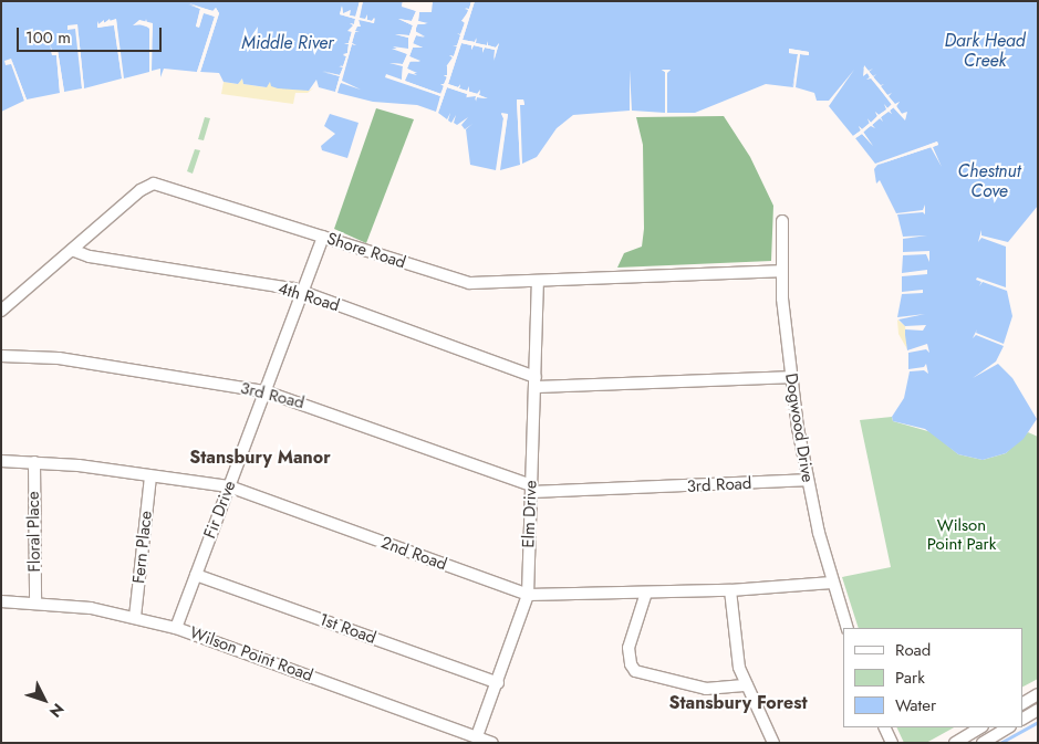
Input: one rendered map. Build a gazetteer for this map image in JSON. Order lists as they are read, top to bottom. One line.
{"streets":{"street":["Shore Road","4th Road","3rd Road","Dogwood Drive","Fir Drive","Elm Drive","Floral Place","Fern Place","2nd Road","1st Road","Wilson Point Road"]},"crossings":[["Shore Road","4th Road"],["Shore Road","Dogwood Drive"],["Shore Road","Fir Drive"],["Shore Road","Elm Drive"],["4th Road","Dogwood Drive"],["4th Road","Fir Drive"],["4th Road","Elm Drive"],["3rd Road","Dogwood Drive"],["3rd Road","Fir Drive"],["3rd Road","Elm Drive"],["Dogwood Drive","2nd Road"],["Fir Drive","2nd Road"],["Fir Drive","1st Road"],["Fir Drive","Wilson Point Road"],["Elm Drive","2nd Road"],["Elm Drive","1st Road"],["Elm Drive","Wilson Point Road"],["Floral Place","2nd Road"],["Floral Place","Wilson Point Road"],["Fern Place","2nd Road"],["Fern Place","Wilson Point Road"]],"districts":["Stansbury Manor","Stansbury Forest"],"water":["Dark Head Creek","Middle River","Chestnut Cove"],"parks":["Wilson Point Park"],"legend":["Road","Park","Water"],"scale_bar":"100 m","north":"bottom right"}
